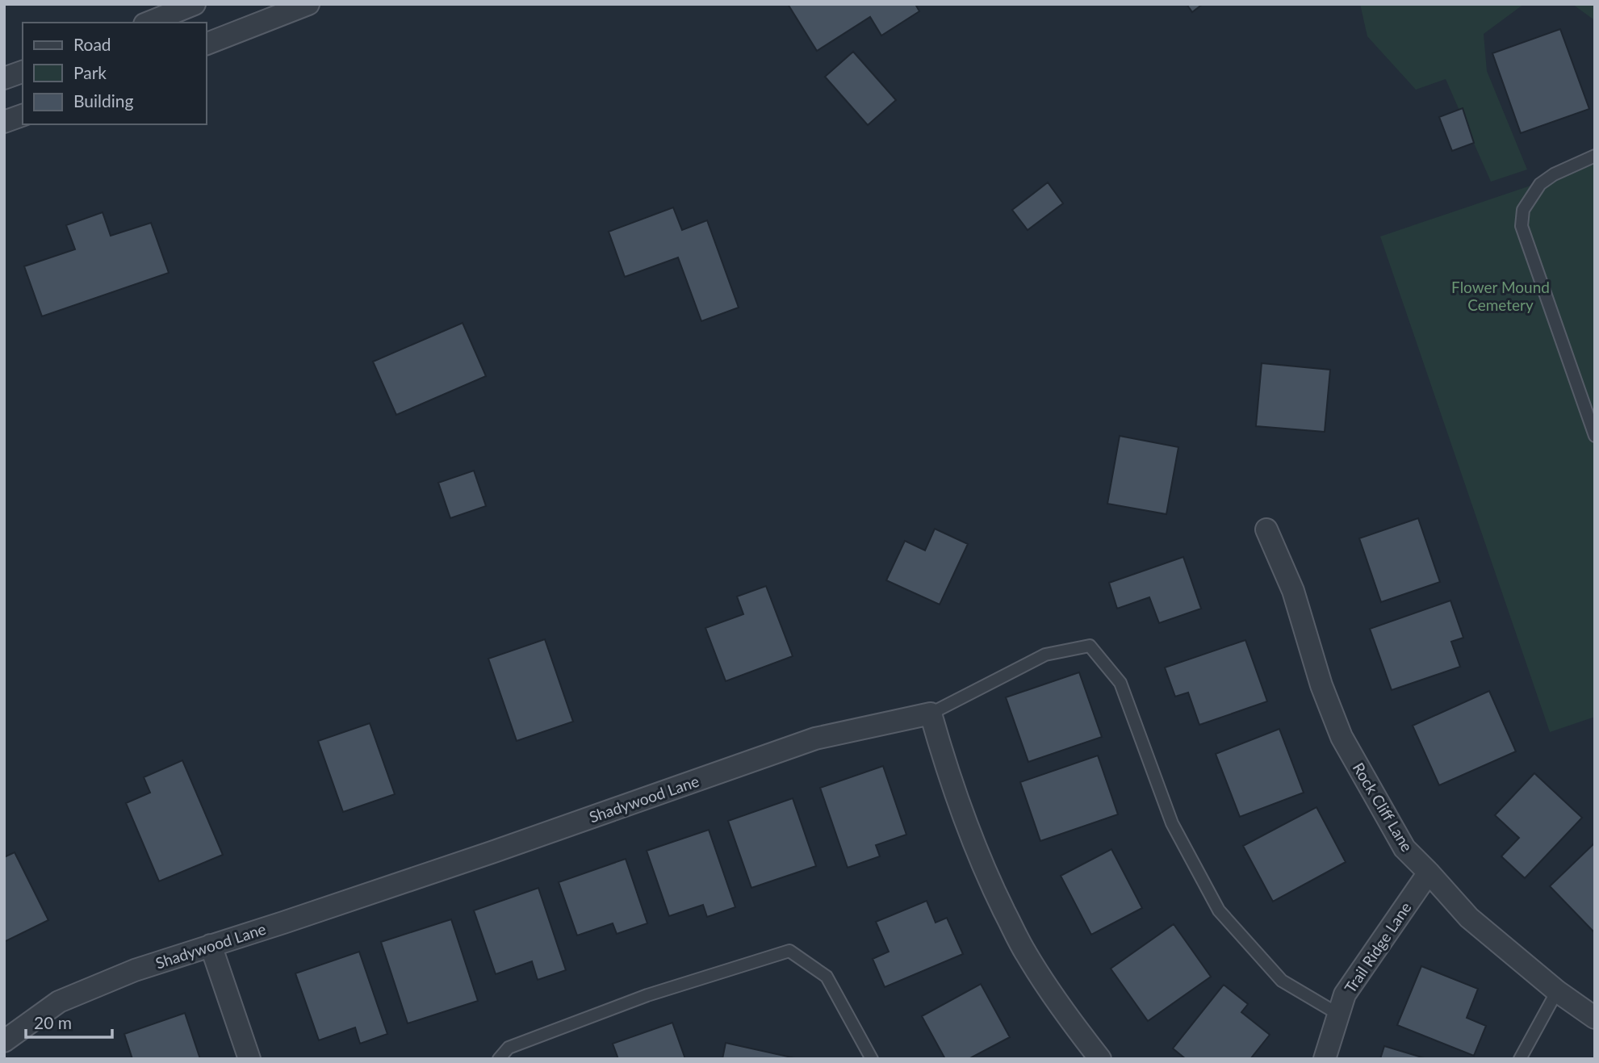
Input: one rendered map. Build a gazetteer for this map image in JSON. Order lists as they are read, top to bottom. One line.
{"streets":{"street":["Shadywood Lane","Rock Cliff Lane","Trail Ridge Lane"]},"crossings":[["Rock Cliff Lane","Trail Ridge Lane"]],"parks":["Flower Mound Cemetery"],"legend":["Road","Park","Building"],"scale_bar":"20 m"}
